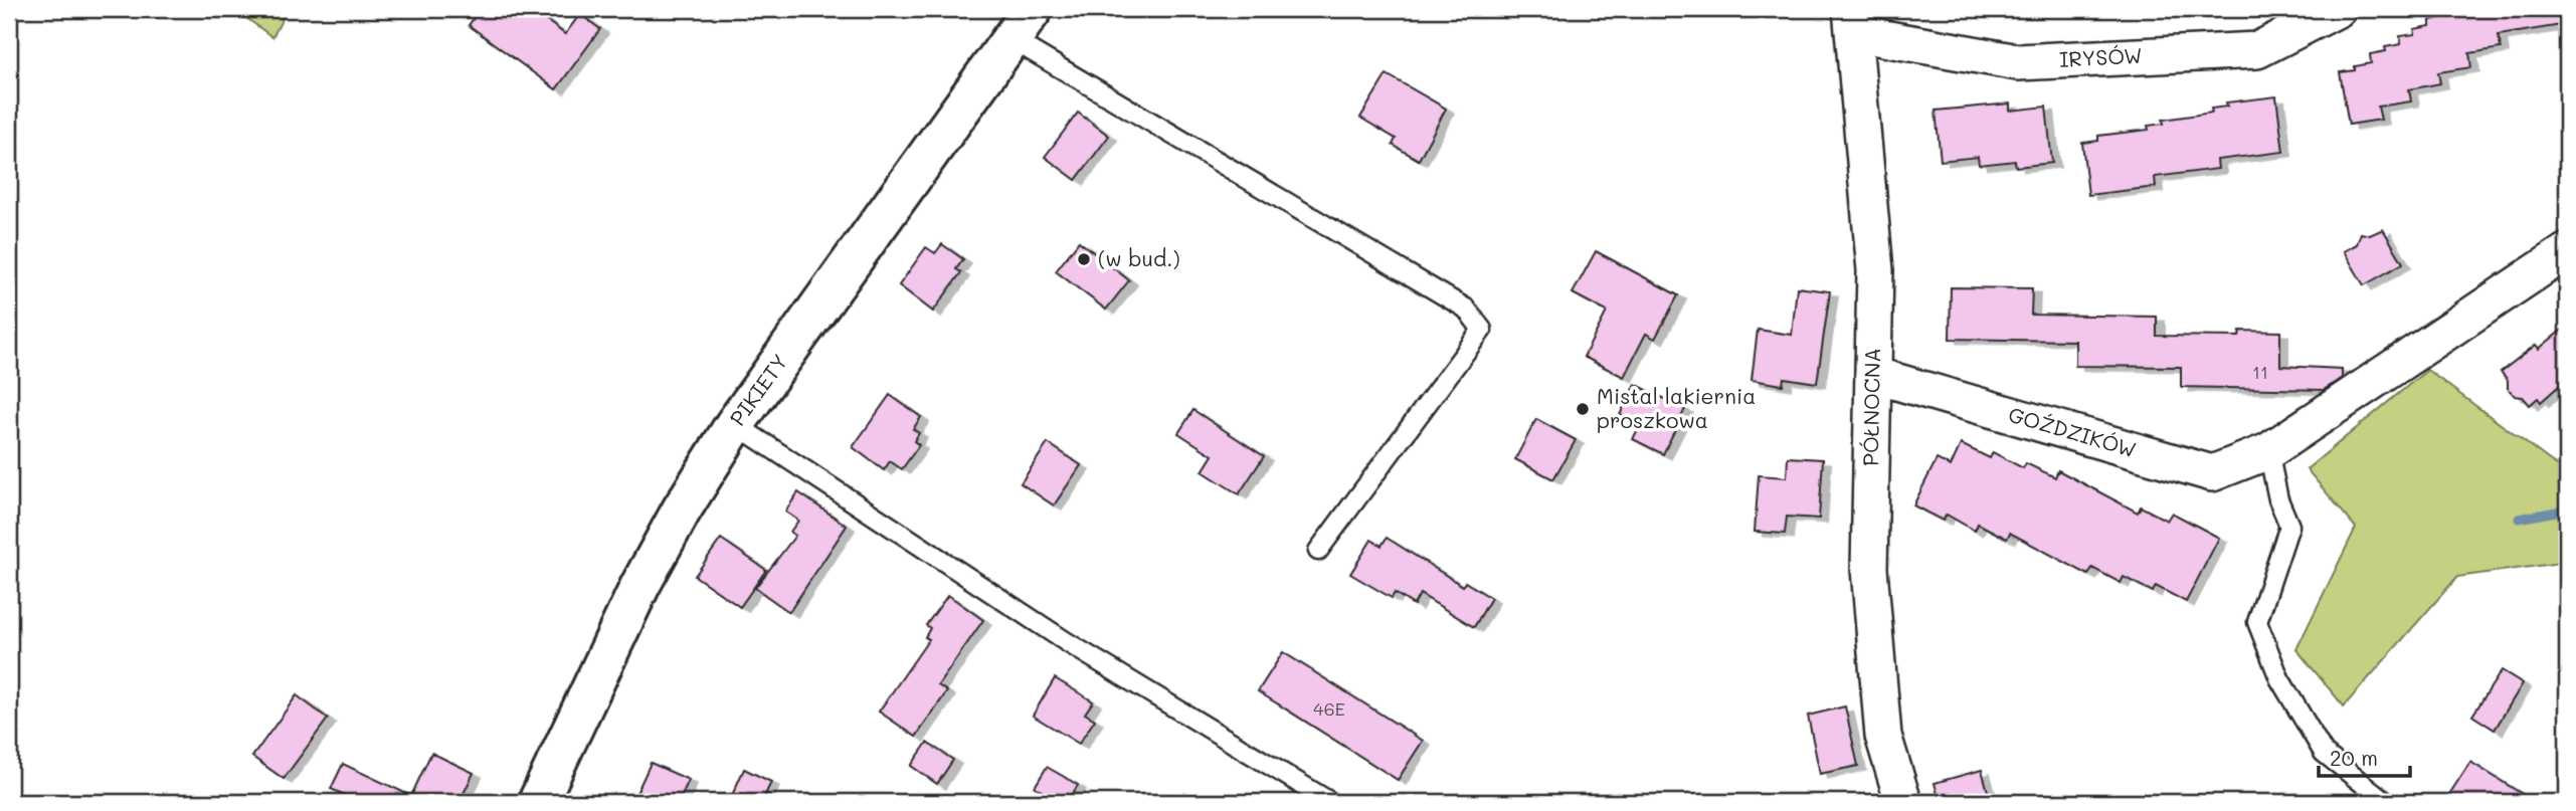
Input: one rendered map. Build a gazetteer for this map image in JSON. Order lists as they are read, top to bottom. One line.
{"streets":{"street":["IRYSÓW","PIKIETY","PÓŁNOCNA","GOŹDZIKÓW"]},"crossings":[["IRYSÓW","PÓŁNOCNA"],["PÓŁNOCNA","GOŹDZIKÓW"]],"places":["(w bud.)","Mistal lakiernia proszkowa"],"house_numbers":["11","46E"],"scale_bar":"20 m"}
